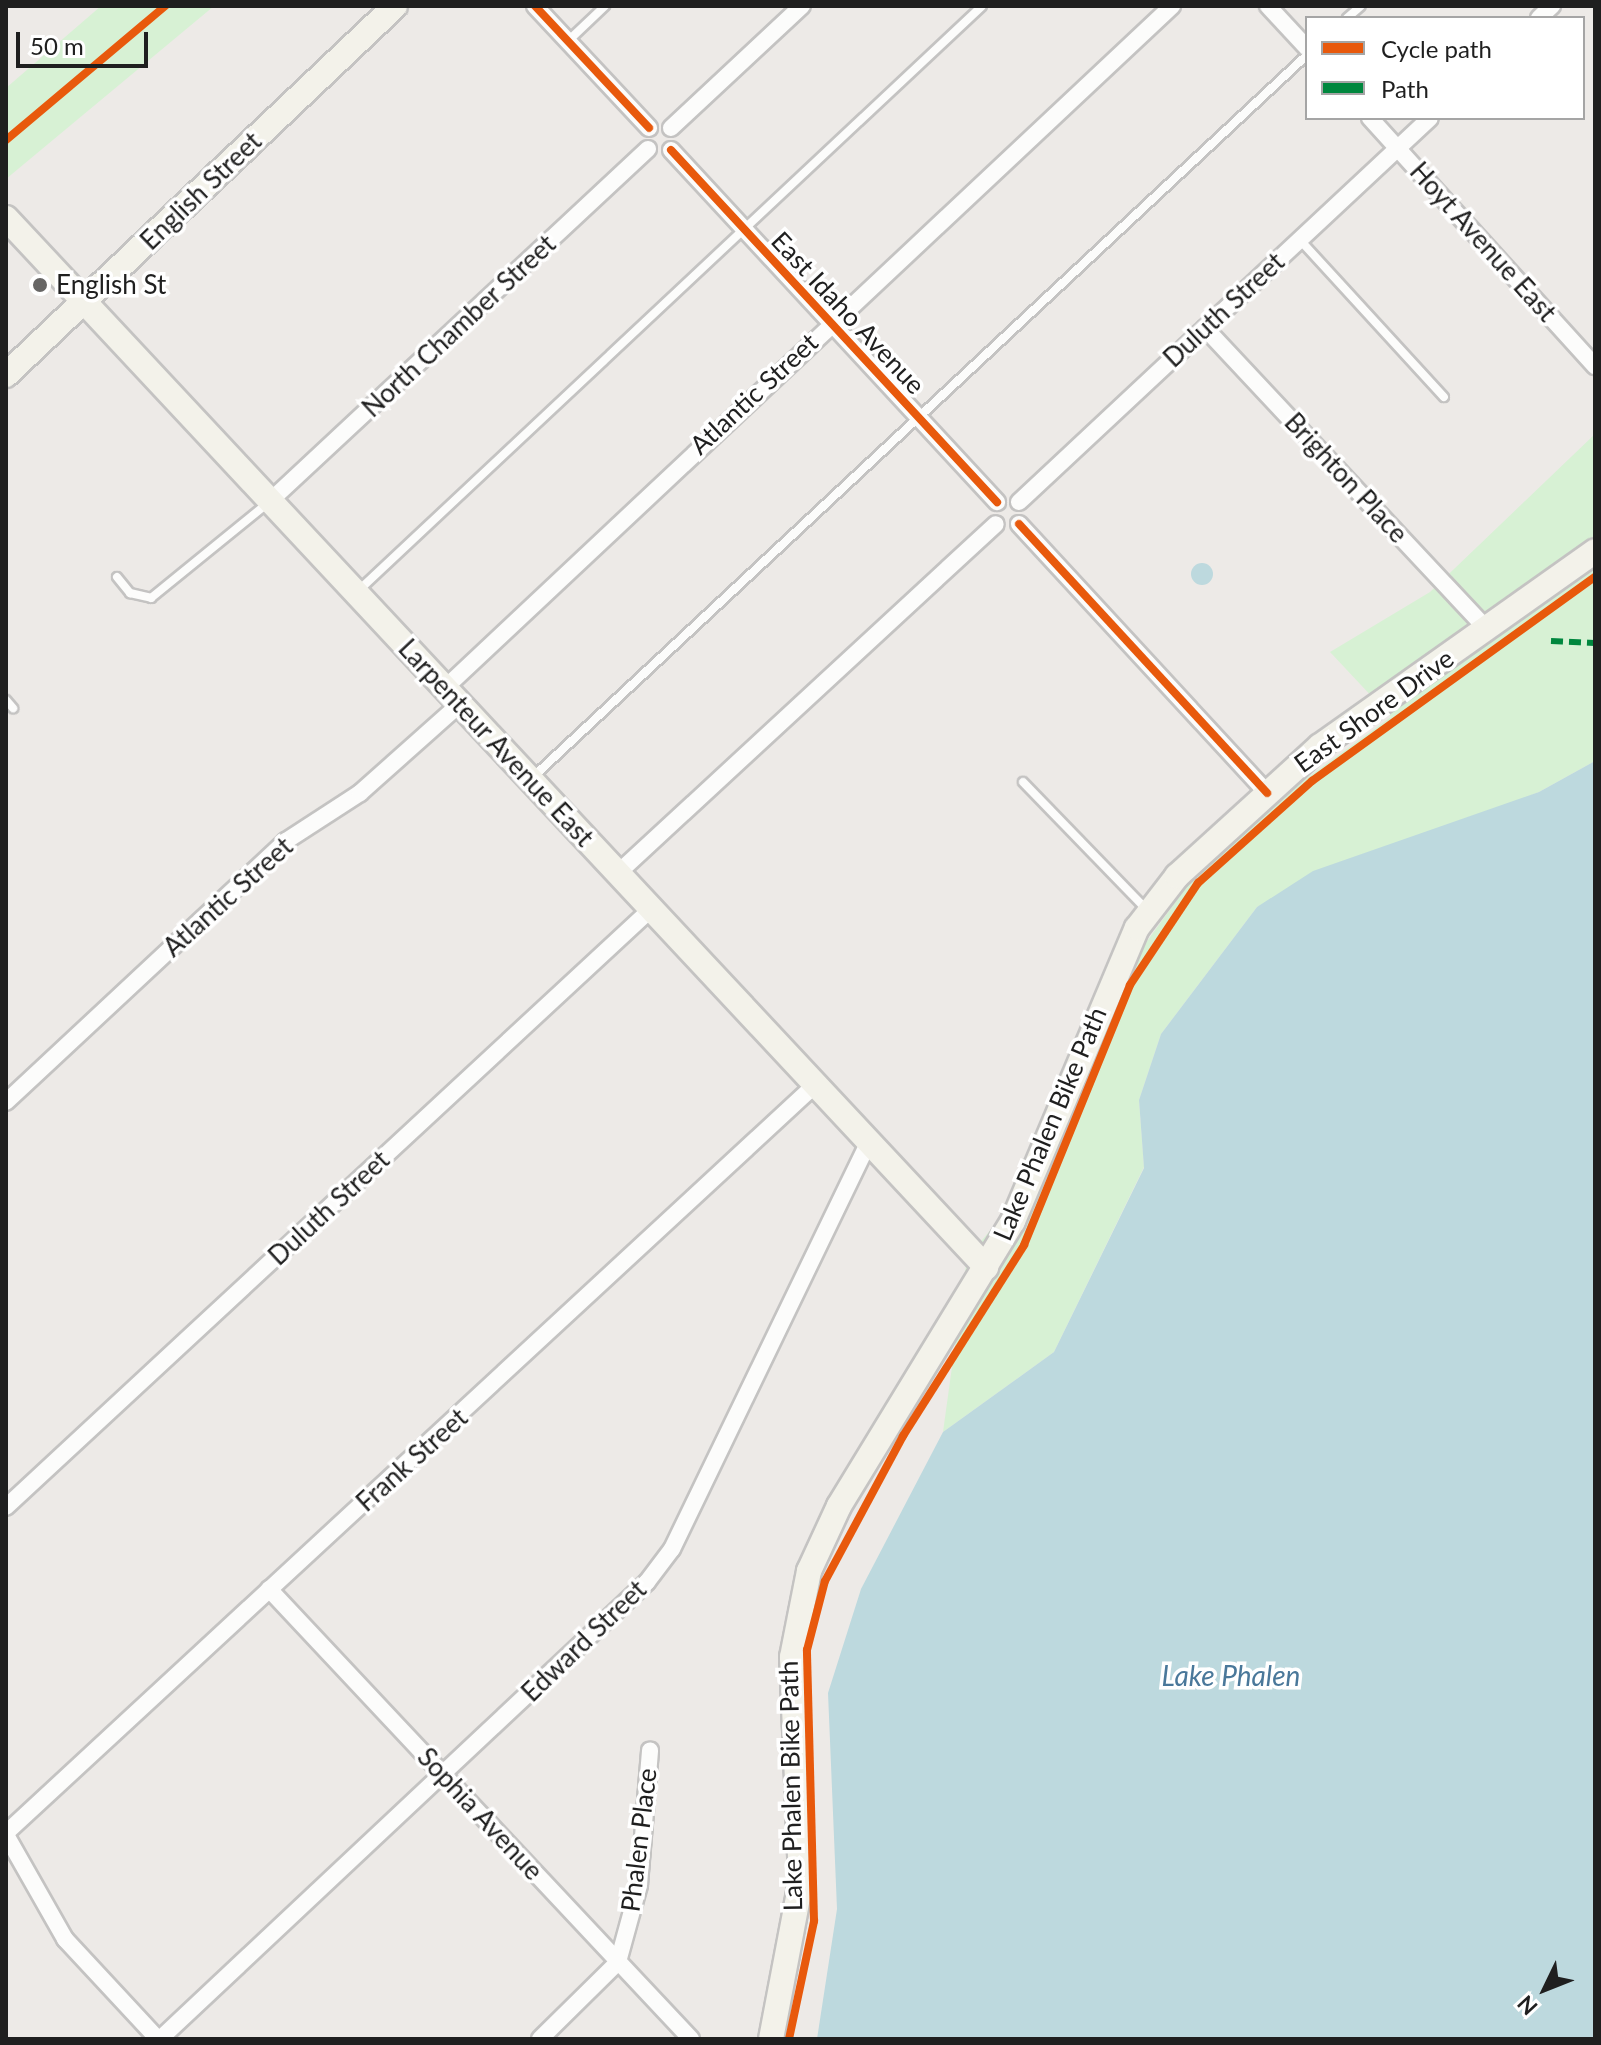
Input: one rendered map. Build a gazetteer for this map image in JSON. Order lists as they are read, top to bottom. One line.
{"streets":{"street":["English Street","Hoyt Avenue East","Duluth Street","East Idaho Avenue","North Chamber Street","Atlantic Street","Brighton Place","East Shore Drive","Larpenteur Avenue East","Frank Street","Edward Street","Sophia Avenue","Phalen Place"],"cycle path":["Lake Phalen Bike Path"]},"crossings":[["English Street","Larpenteur Avenue East"],["Hoyt Avenue East","Duluth Street"],["Duluth Street","Brighton Place"],["Duluth Street","Larpenteur Avenue East"],["East Idaho Avenue","Atlantic Street"],["North Chamber Street","Larpenteur Avenue East"],["Atlantic Street","Larpenteur Avenue East"],["Brighton Place","East Shore Drive"],["East Shore Drive","Larpenteur Avenue East"],["Larpenteur Avenue East","Frank Street"],["Larpenteur Avenue East","Edward Street"],["Frank Street","Sophia Avenue"],["Edward Street","Sophia Avenue"],["Sophia Avenue","Phalen Place"]],"water":["Lake Phalen"],"places":["English St"],"legend":["Cycle path","Path"],"scale_bar":"50 m","north":"bottom left"}
